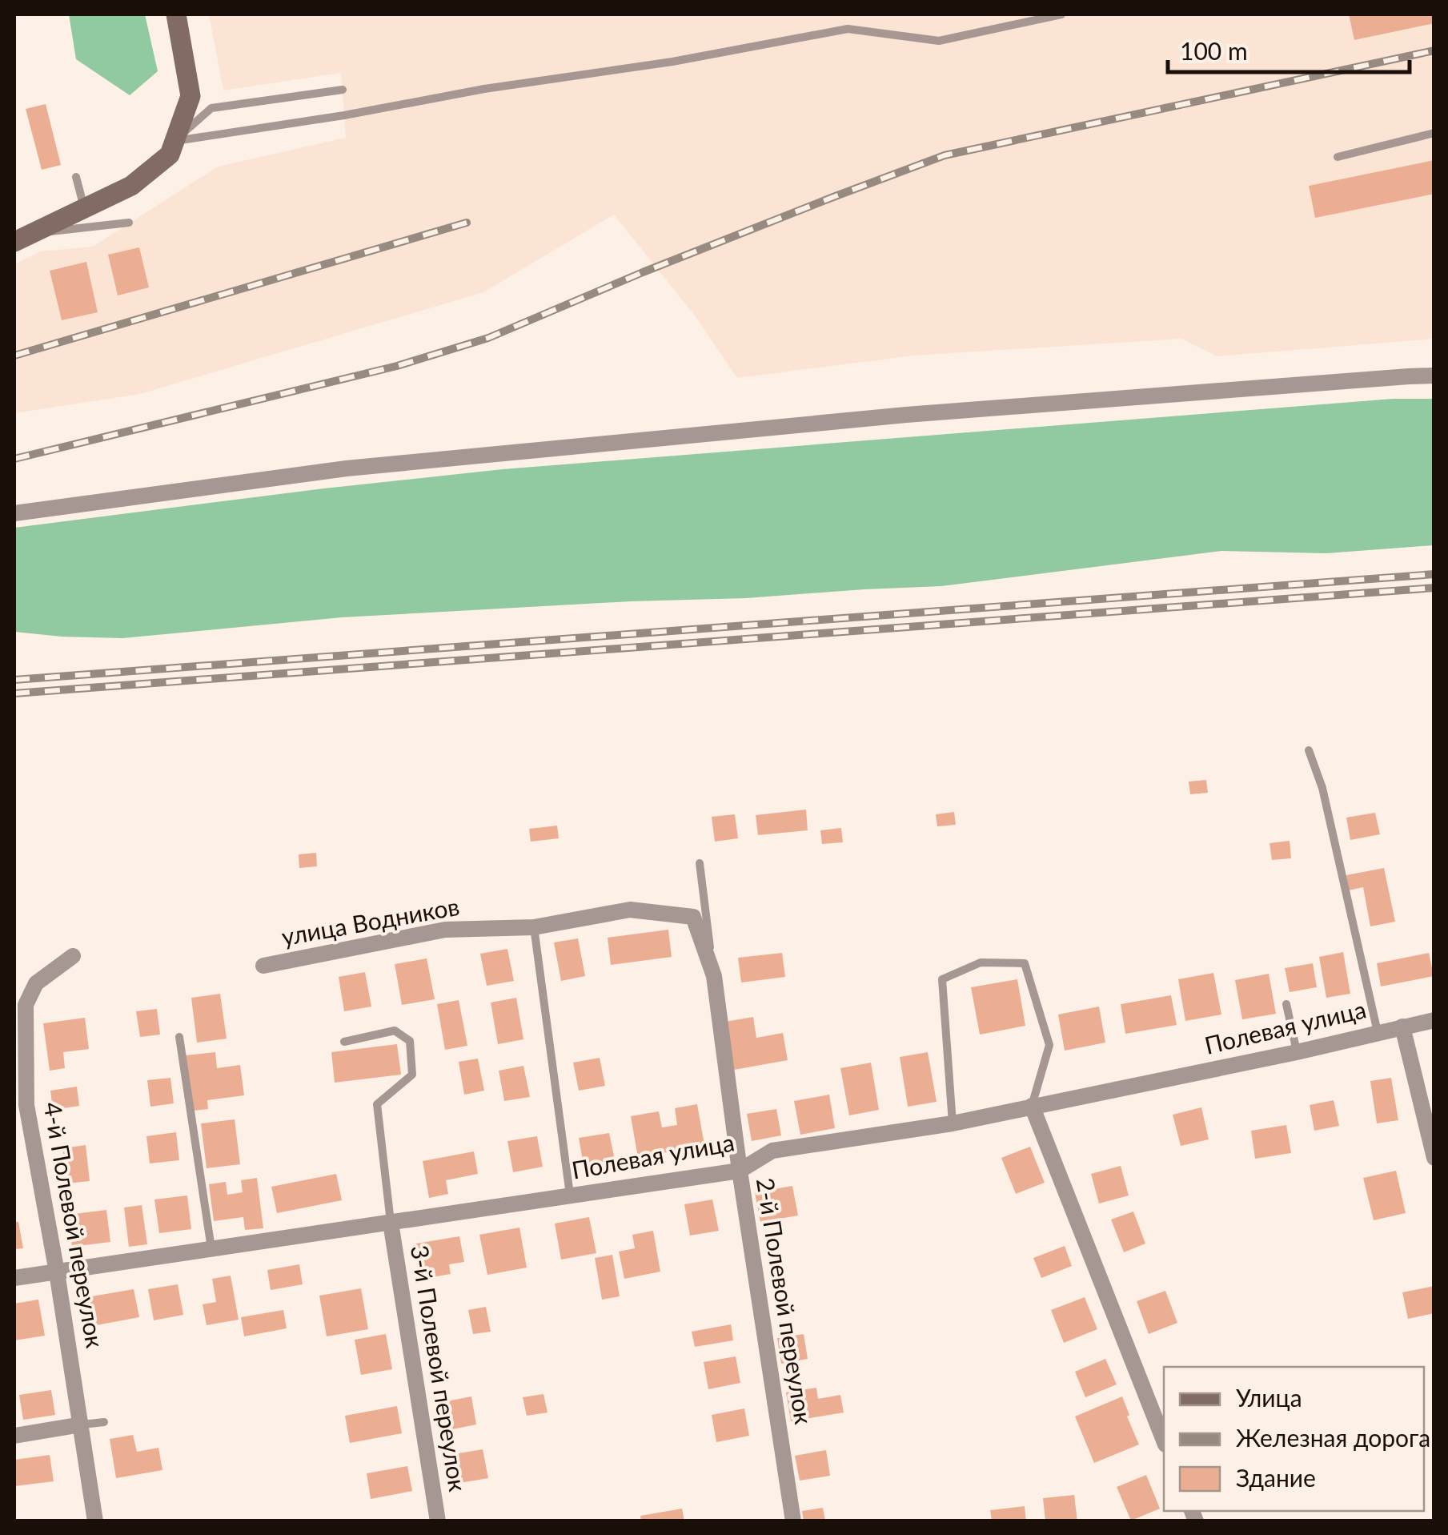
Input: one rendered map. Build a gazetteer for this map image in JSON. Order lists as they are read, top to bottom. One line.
{"streets":{"street":["улица Водников","Полевая улица","4-й Полевой переулок","2-й Полевой переулок","3-й Полевой переулок"]},"crossings":[["улица Водников","2-й Полевой переулок"],["Полевая улица","4-й Полевой переулок"],["Полевая улица","2-й Полевой переулок"],["Полевая улица","3-й Полевой переулок"]],"legend":["Улица","Железная дорога","Здание"],"scale_bar":"100 m"}
